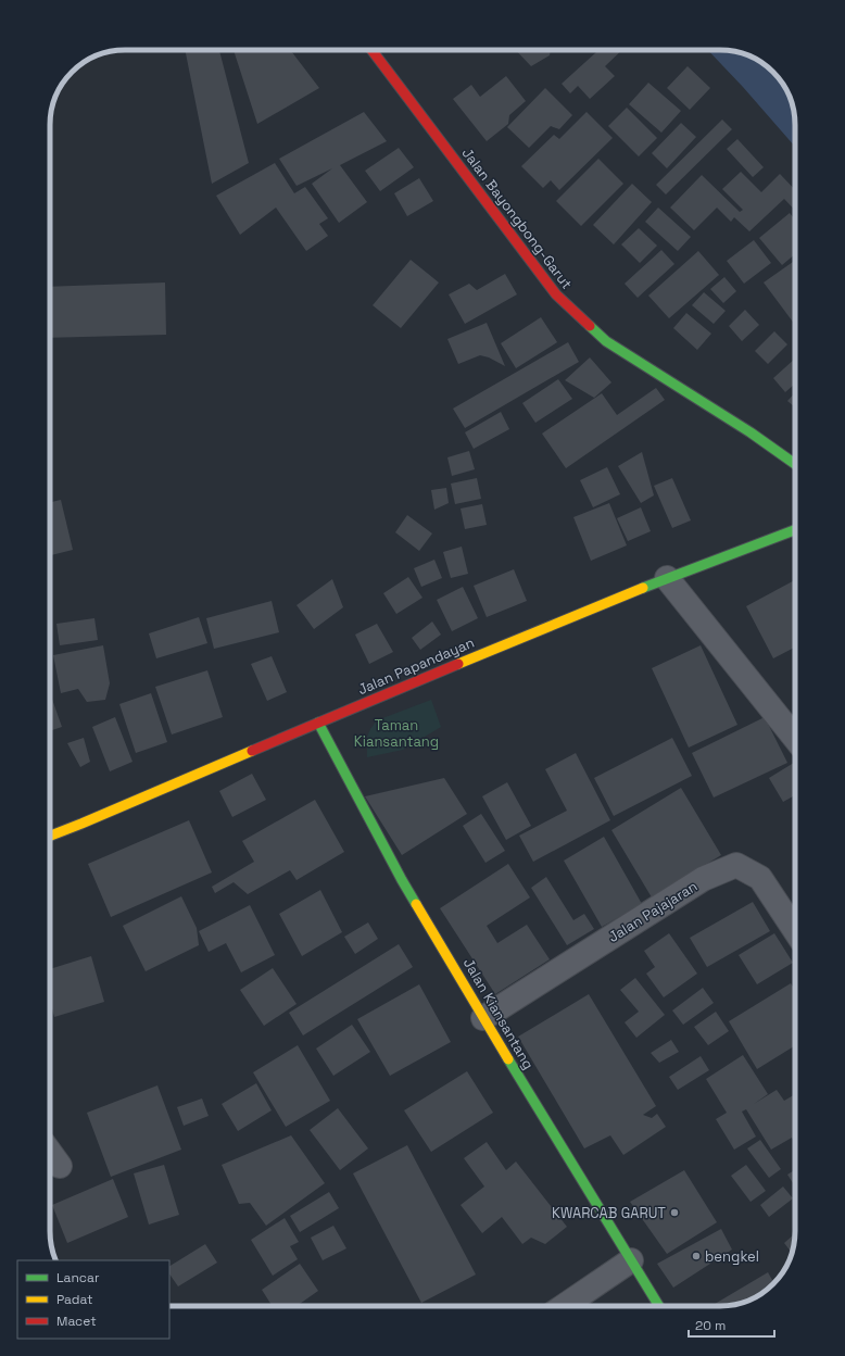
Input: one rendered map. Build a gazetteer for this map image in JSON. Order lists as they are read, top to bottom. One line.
{"streets":{"main road":["Jalan Bayongbong-Garut","Jalan Papandayan","Jalan Kiansantang"],"street":["Jalan Pajajaran"]},"crossings":[["Jalan Papandayan","Jalan Kiansantang"],["Jalan Pajajaran","Jalan Kiansantang"]],"parks":["Taman Kiansantang"],"places":["KWARCAB GARUT","bengkel"],"legend":["Lancar","Padat","Macet"],"scale_bar":"20 m"}
